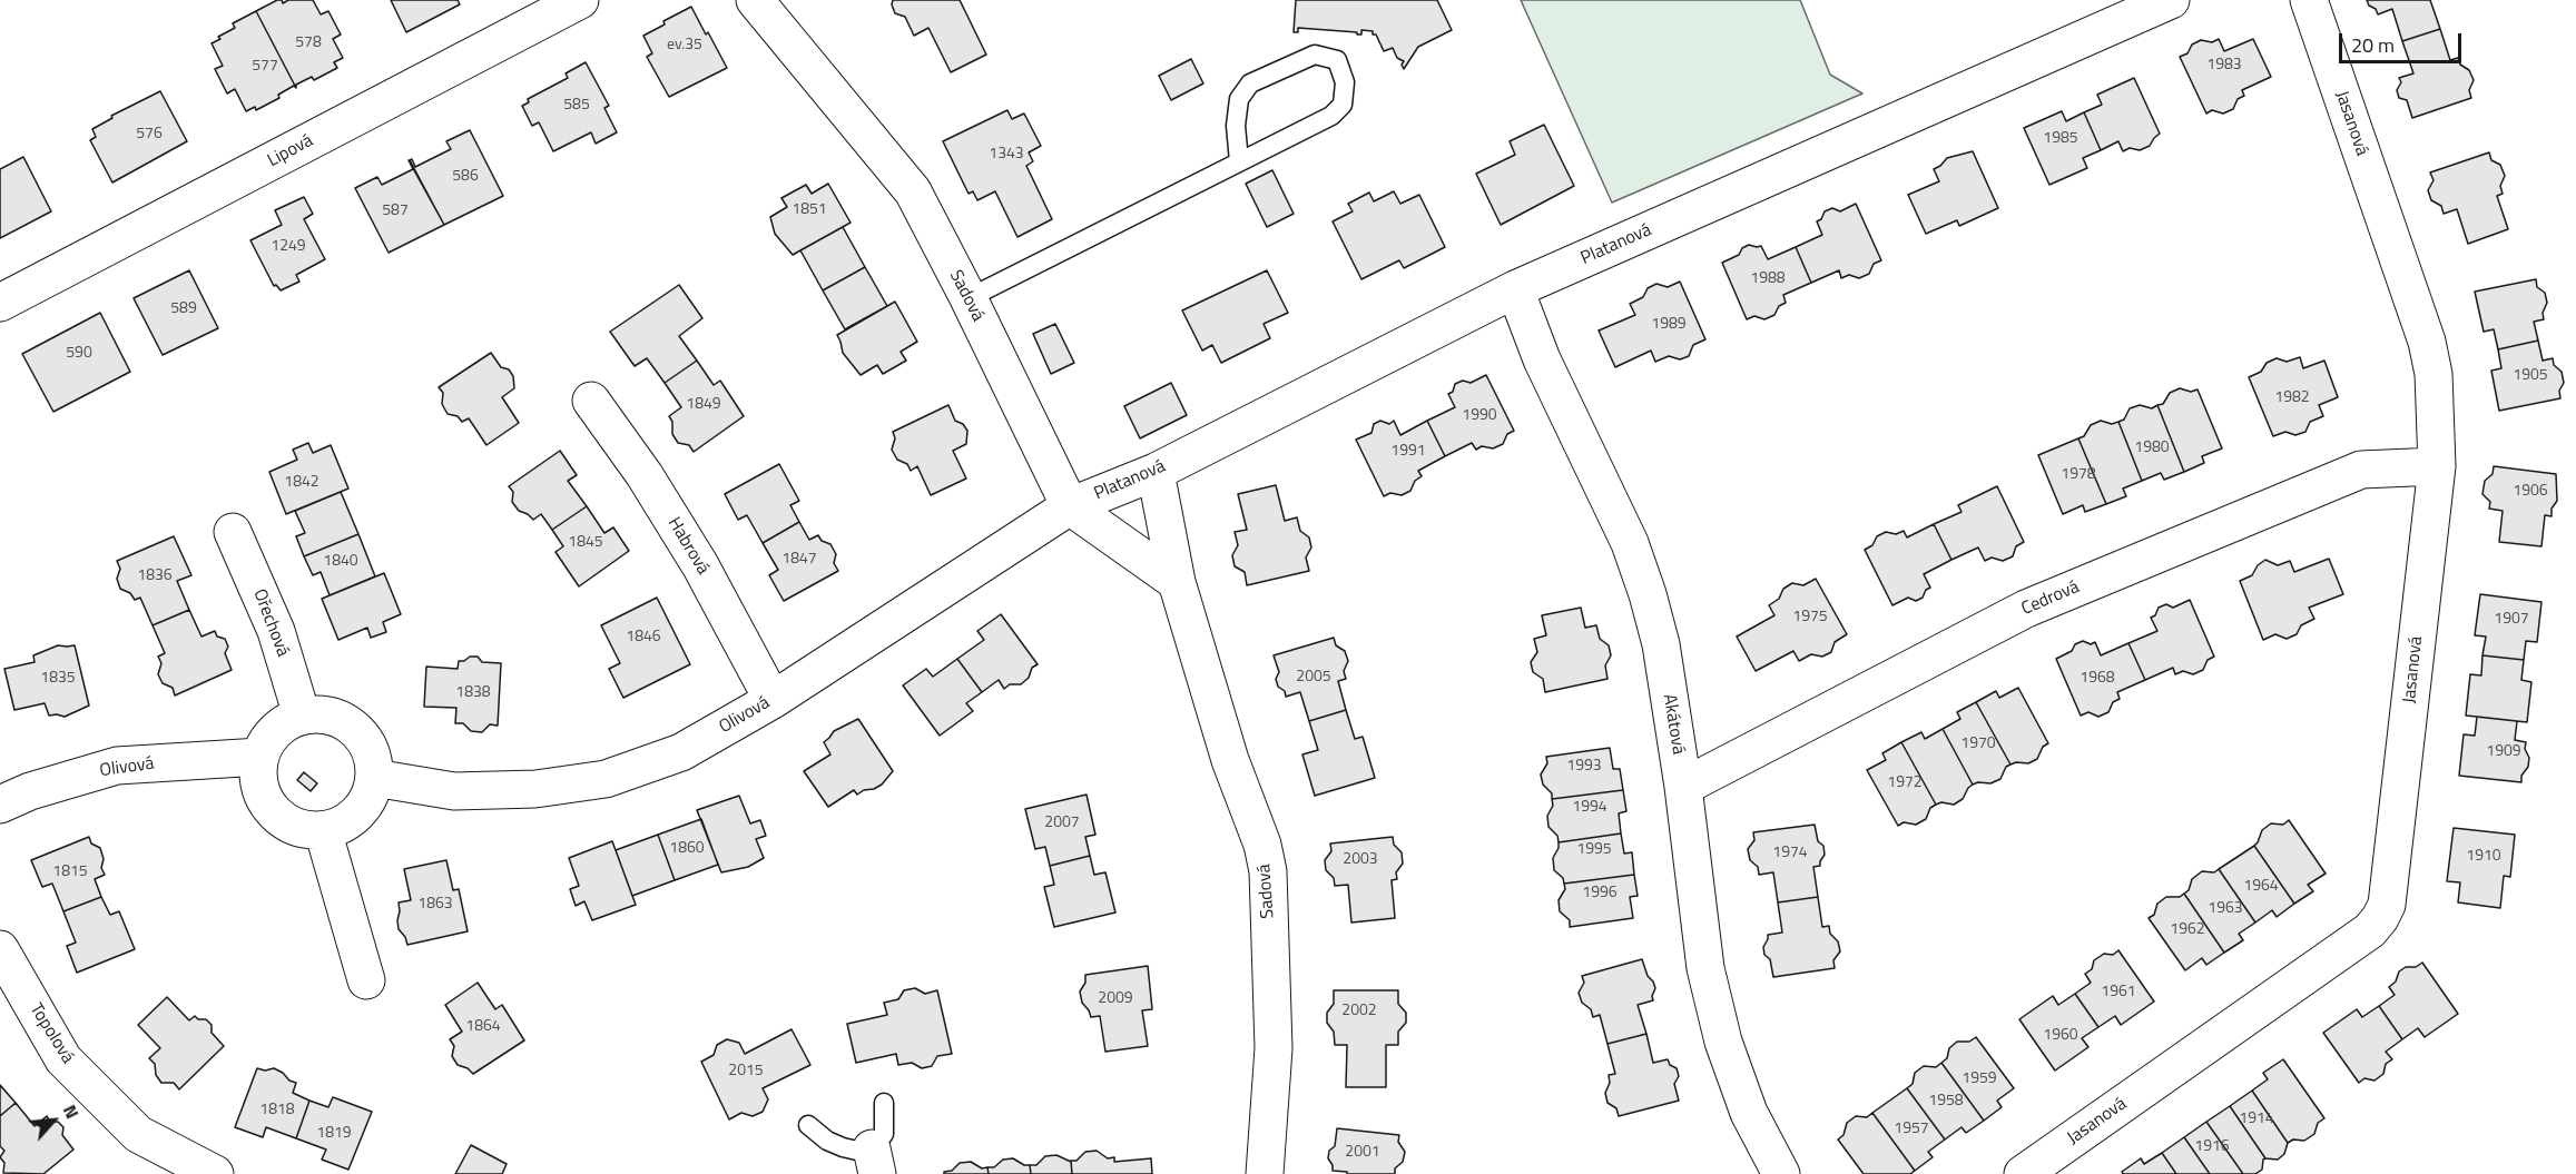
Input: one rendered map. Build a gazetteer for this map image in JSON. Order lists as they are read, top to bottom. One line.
{"streets":{"street":["Jasanová","Lipová","Platanová","Sadová","Habrová","Cedrová","Ořechová","Olivová","Akátová","Topolová"]},"crossings":[["Jasanová","Cedrová"],["Platanová","Sadová"],["Platanová","Olivová"],["Platanová","Akátová"],["Sadová","Olivová"],["Habrová","Olivová"],["Cedrová","Akátová"],["Ořechová","Olivová"]],"house_numbers":["578","ev.35","1983","577","585","576","1985","1343","586","1851","587","1249","1988","589","1989","590","1905","1982","1849","1990","1980","1991","1978","1842","1906","1845","1847","1840","1836","1975","1907","1846","2005","1835","1968","1838","1970","1909","1993","1972","1994","2007","1860","1995","1974","1910","2003","1815","1964","1996","1863","1963","1962","1961","2009","2002","1864","1960","2015","1959","1958","1818","1914","1957","1819","1916","2001"],"scale_bar":"20 m","north":"top right"}
